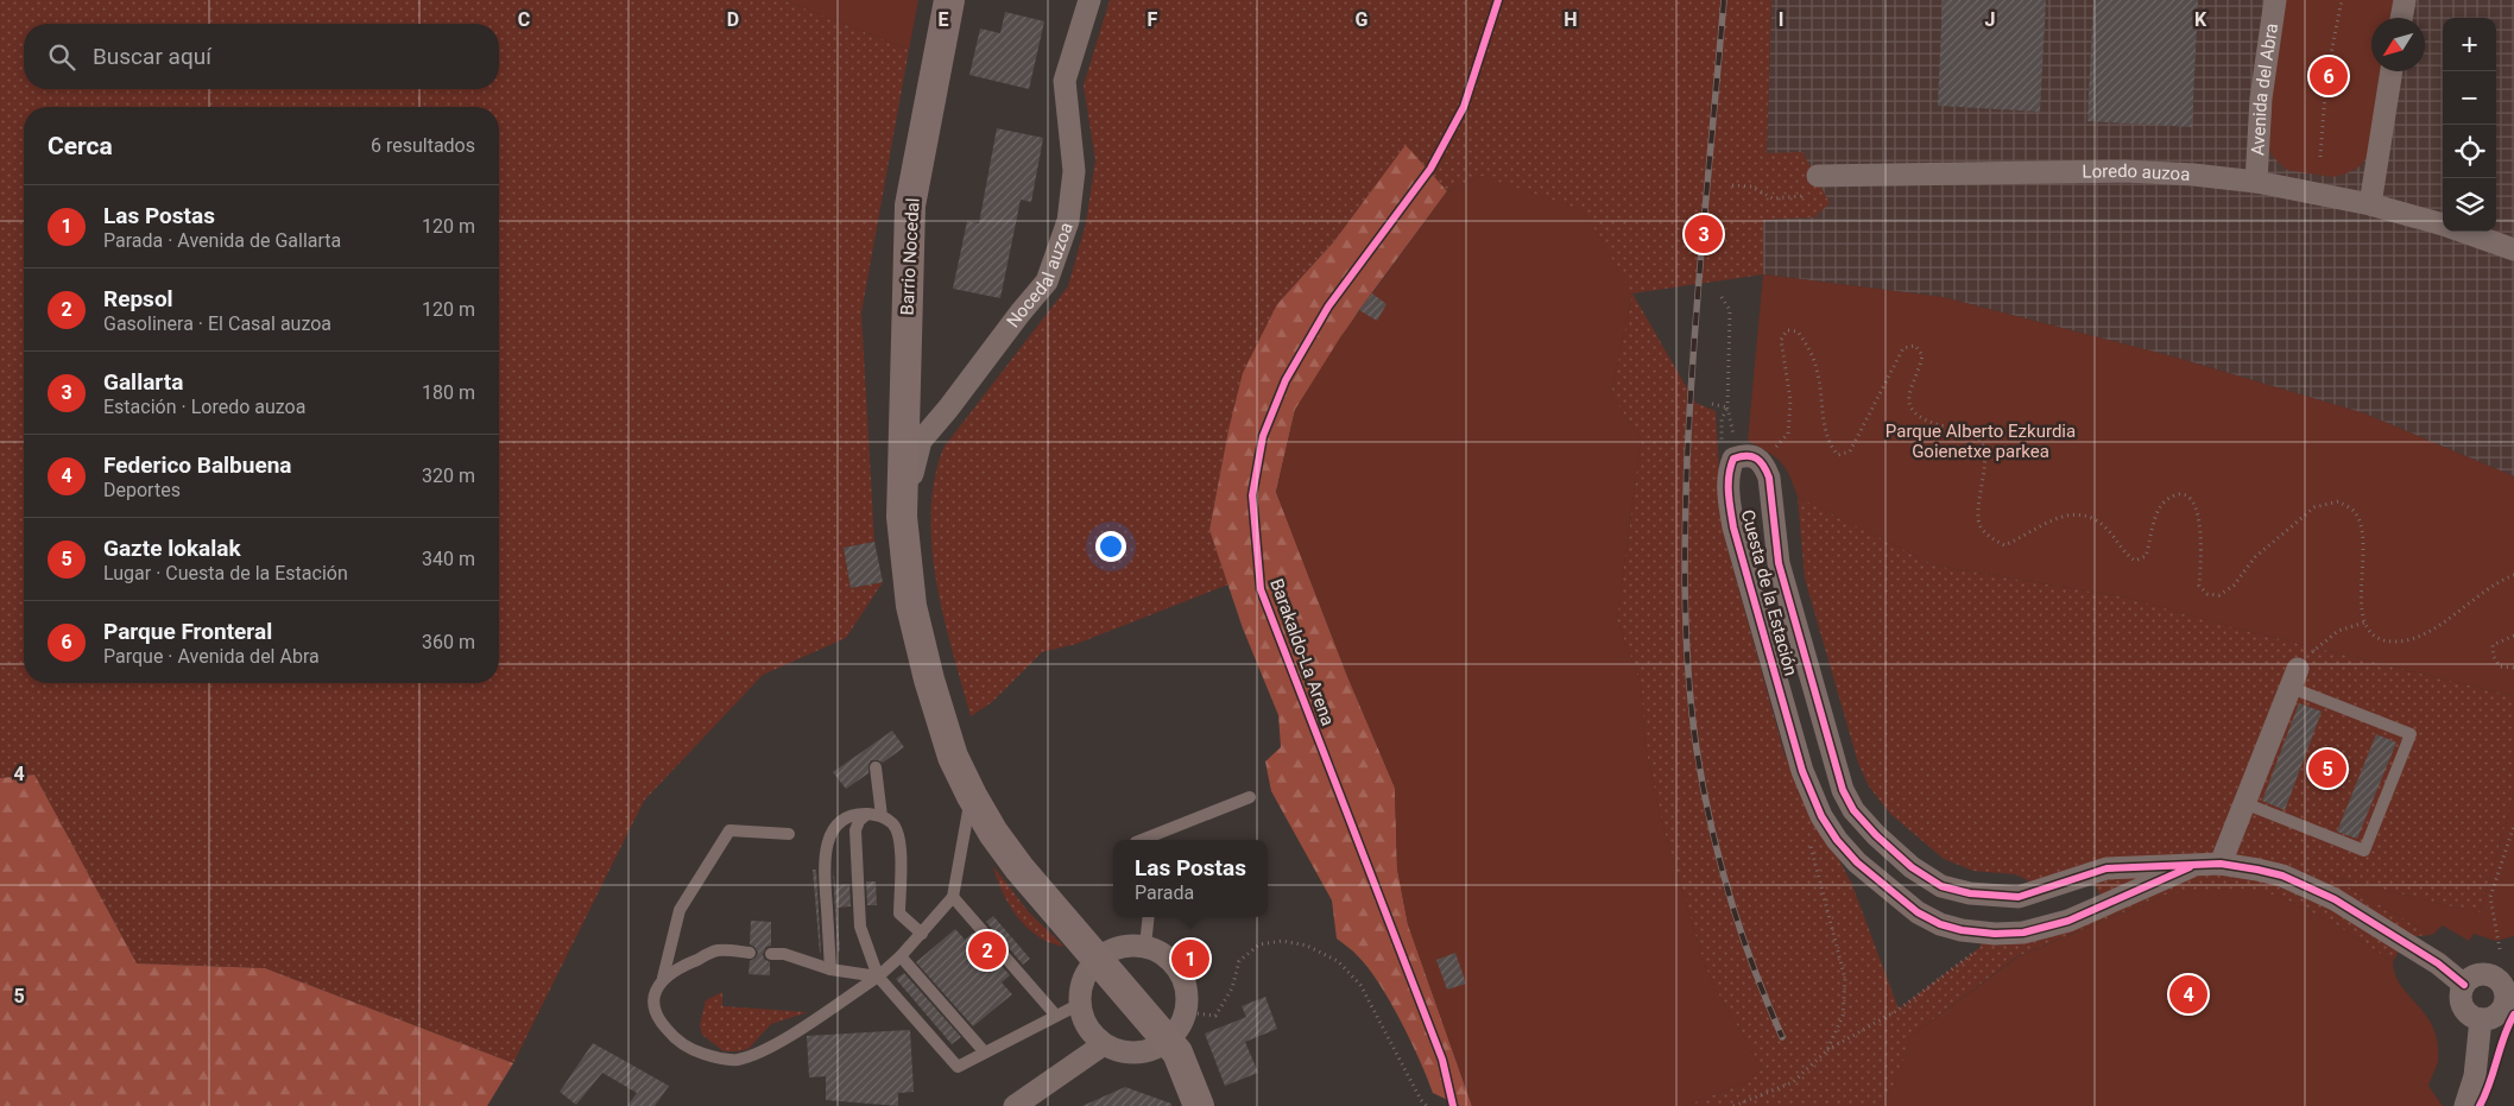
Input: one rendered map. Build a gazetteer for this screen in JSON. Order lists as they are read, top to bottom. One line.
{"streets":{"street":["Avenida del Abra","Loredo auzoa","Barrio Nocedal","Nocedal auzoa","Cuesta de la Estación"],"cycle path":["Barakaldo-La Arena"]},"crossings":[["Avenida del Abra","Loredo auzoa"],["Barrio Nocedal","Nocedal auzoa"]],"parks":["Parque Alberto Ezkurdia Goienetxe parkea"],"north":"bottom left","page":{"map_buttons":["+","−"],"search":"Buscar aquí","pins":["6","3","5","2","1","4"],"heading":["Cerca","6 resultados"],"list":[{"mark":"1","name":"Las Postas","note":"Parada · Avenida de Gallarta","value":"120 m"},{"mark":"2","name":"Repsol","note":"Gasolinera · El Casal auzoa","value":"120 m"},{"mark":"3","name":"Gallarta","note":"Estación · Loredo auzoa","value":"180 m"},{"mark":"4","name":"Federico Balbuena","note":"Deportes","value":"320 m"},{"mark":"5","name":"Gazte lokalak","note":"Lugar · Cuesta de la Estación","value":"340 m"},{"mark":"6","name":"Parque Fronteral","note":"Parque · Avenida del Abra","value":"360 m"}],"popup":["Las Postas","Parada"]},"grid":{"columns":["C","D","E","F","G","H","I","J","K"],"rows":["4","5"]}}
